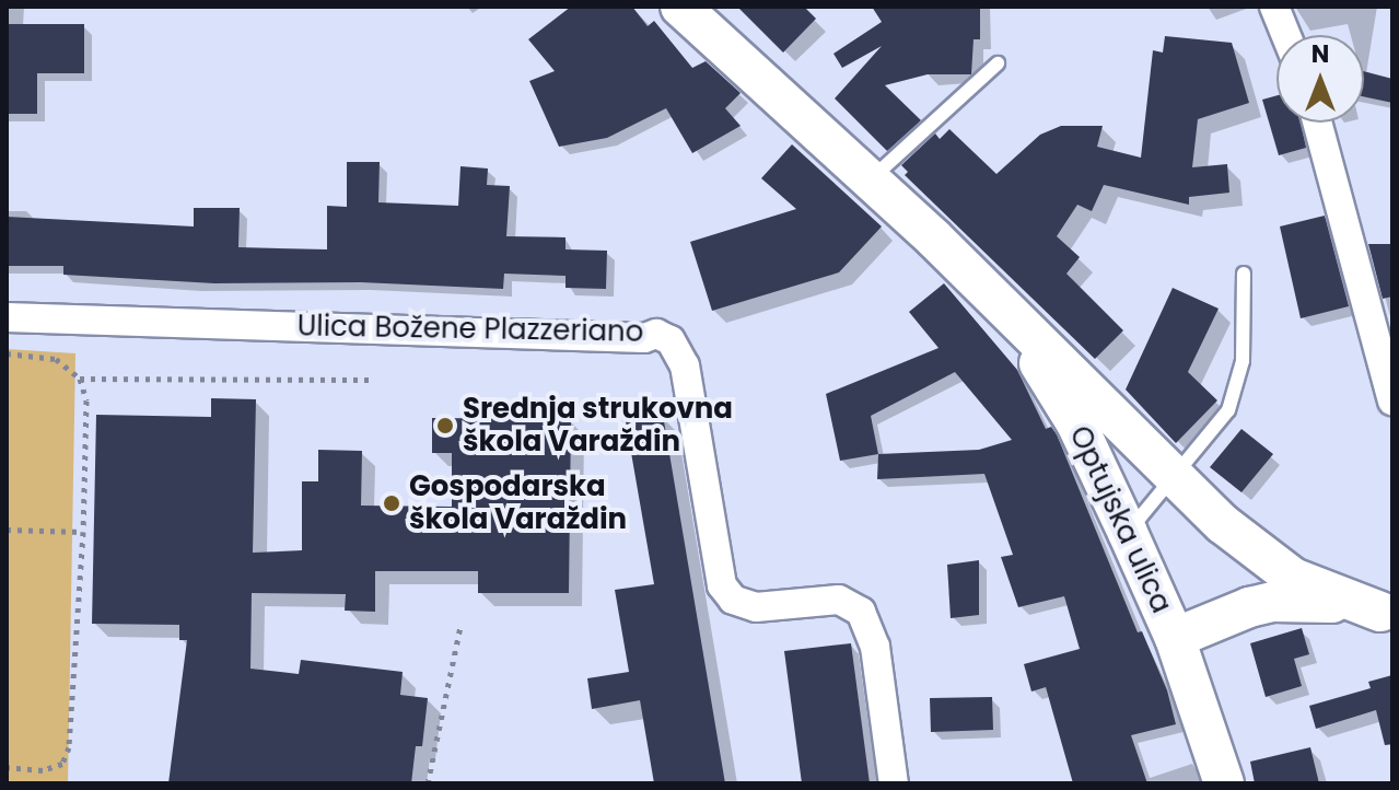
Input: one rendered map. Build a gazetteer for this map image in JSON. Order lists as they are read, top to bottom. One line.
{"streets":{"main road":["Optujska ulica"],"street":["Ulica Božene Plazzeriano"]},"places":["Srednja strukovna škola Varaždin","Gospodarska škola Varaždin"],"north":"top"}
